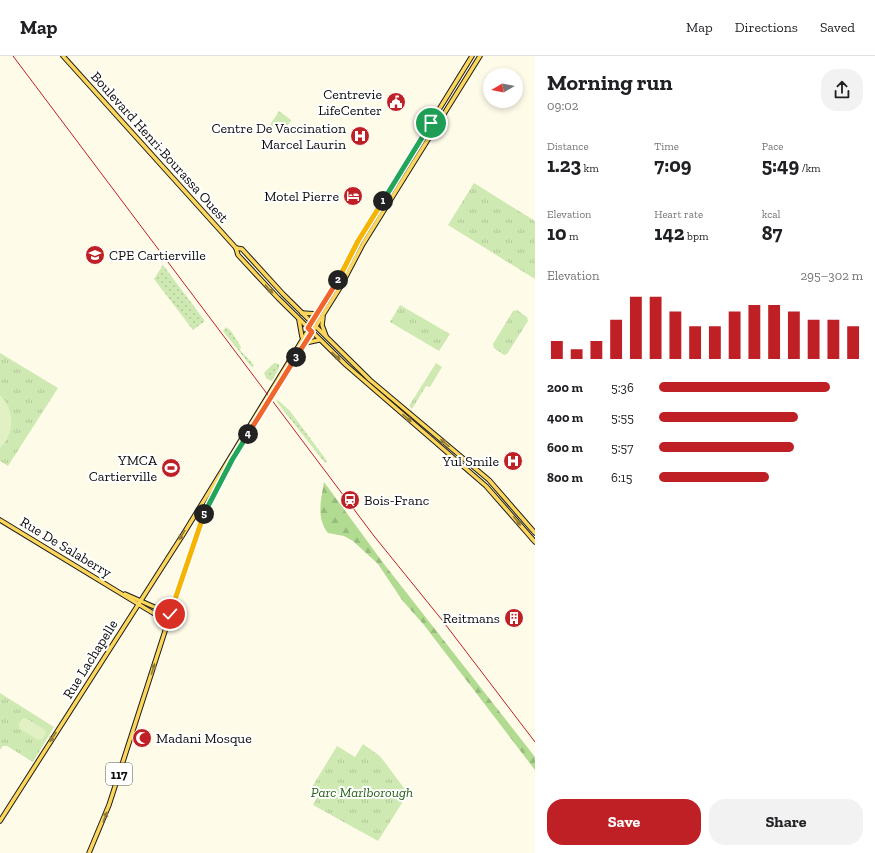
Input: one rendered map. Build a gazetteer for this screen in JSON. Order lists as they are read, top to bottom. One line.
{"streets":{"main road":["Boulevard Henri-Bourassa Ouest","Rue De Salaberry","Rue Lachapelle","117"]},"crossings":[["Boulevard Henri-Bourassa Ouest","117"],["Rue De Salaberry","Rue Lachapelle"],["Rue De Salaberry","117"],["Rue Lachapelle","117"]],"parks":["Parc Marlborough"],"places":{"public building":["Centrevie LifeCenter"],"hospital":["Centre De Vaccination Marcel Laurin","Yul Smile"],"hotel":["Motel Pierre"],"school or university":["CPE Cartierville"],"sports":["YMCA Cartierville"],"station":["Bois-Franc"],"building":["Reitmans"],"mosque":["Madani Mosque"]},"north":"left","page":{"header":"Map","nav":["Map","Directions","Saved"],"heading":["Morning run","09:02"],"stats":[["Distance","1.23 km"],["Time","7:09"],["Pace","5:49 /km"],["Elevation","10 m"],["Heart rate","142 bpm"],["kcal","87"]],"pins":["1","2","3","4","5"],"chart":["Elevation","295–302 m"],"list":[{"name":"200 m","note":"5:36"},{"name":"400 m","note":"5:55"},{"name":"600 m","note":"5:57"},{"name":"800 m","note":"6:15"}],"buttons":["Save","Share"]}}
